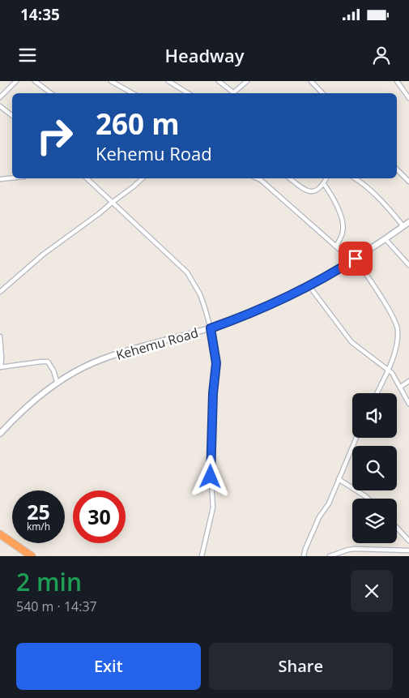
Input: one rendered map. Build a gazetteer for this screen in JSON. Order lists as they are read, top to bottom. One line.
{"streets":{"street":["Kehemu Road"]},"page":{"status":"14:35","header":"Headway","turn":["260 m","Kehemu Road"],"speed":"25 km/h","limit":"30","heading":["2 min","540 m · 14:37"],"buttons":["Exit","Share"]}}
